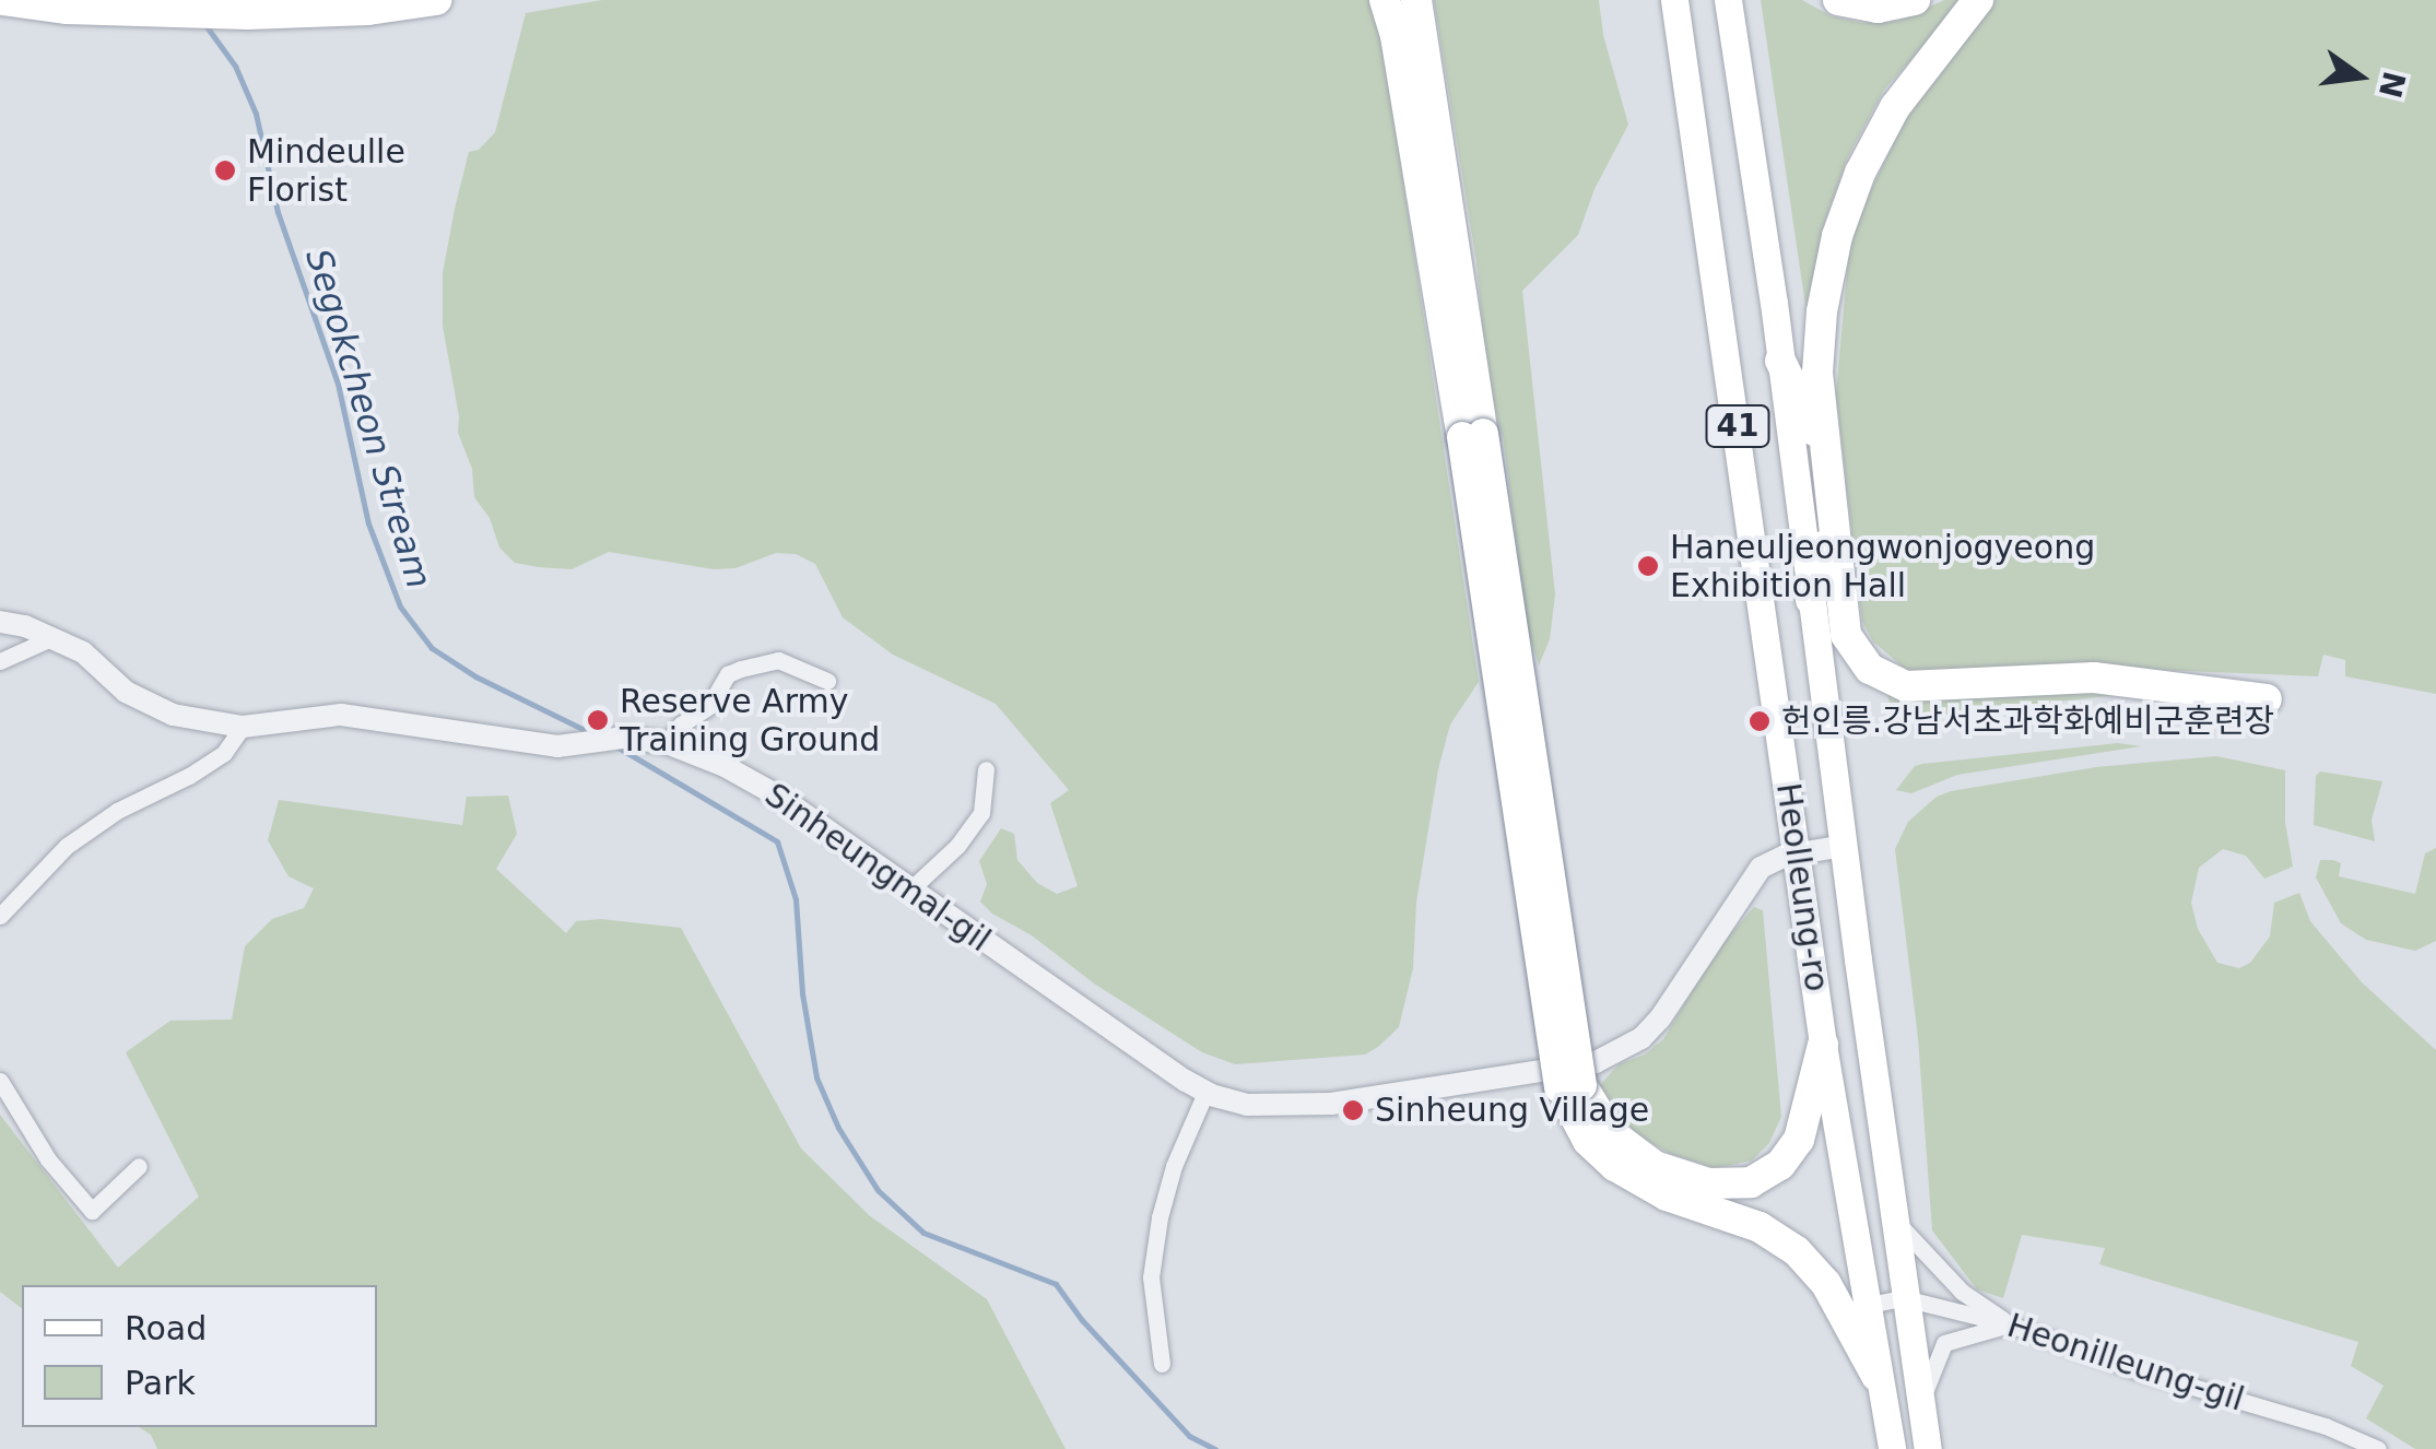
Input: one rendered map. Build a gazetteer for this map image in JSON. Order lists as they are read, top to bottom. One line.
{"streets":{"main road":["41","Heolleung-ro"],"street":["Sinheungmal-gil","Heonilleung-gil"]},"crossings":[["Sinheungmal-gil","Heolleung-ro"],["Heolleung-ro","Heonilleung-gil"]],"water":["Segokcheon Stream"],"places":["Mindeulle Florist","Haneuljeongwonjogyeong Exhibition Hall","Reserve Army Training Ground","헌인릉.강남서초과학화예비군훈련장","Sinheung Village"],"legend":["Road","Park"],"north":"right"}
